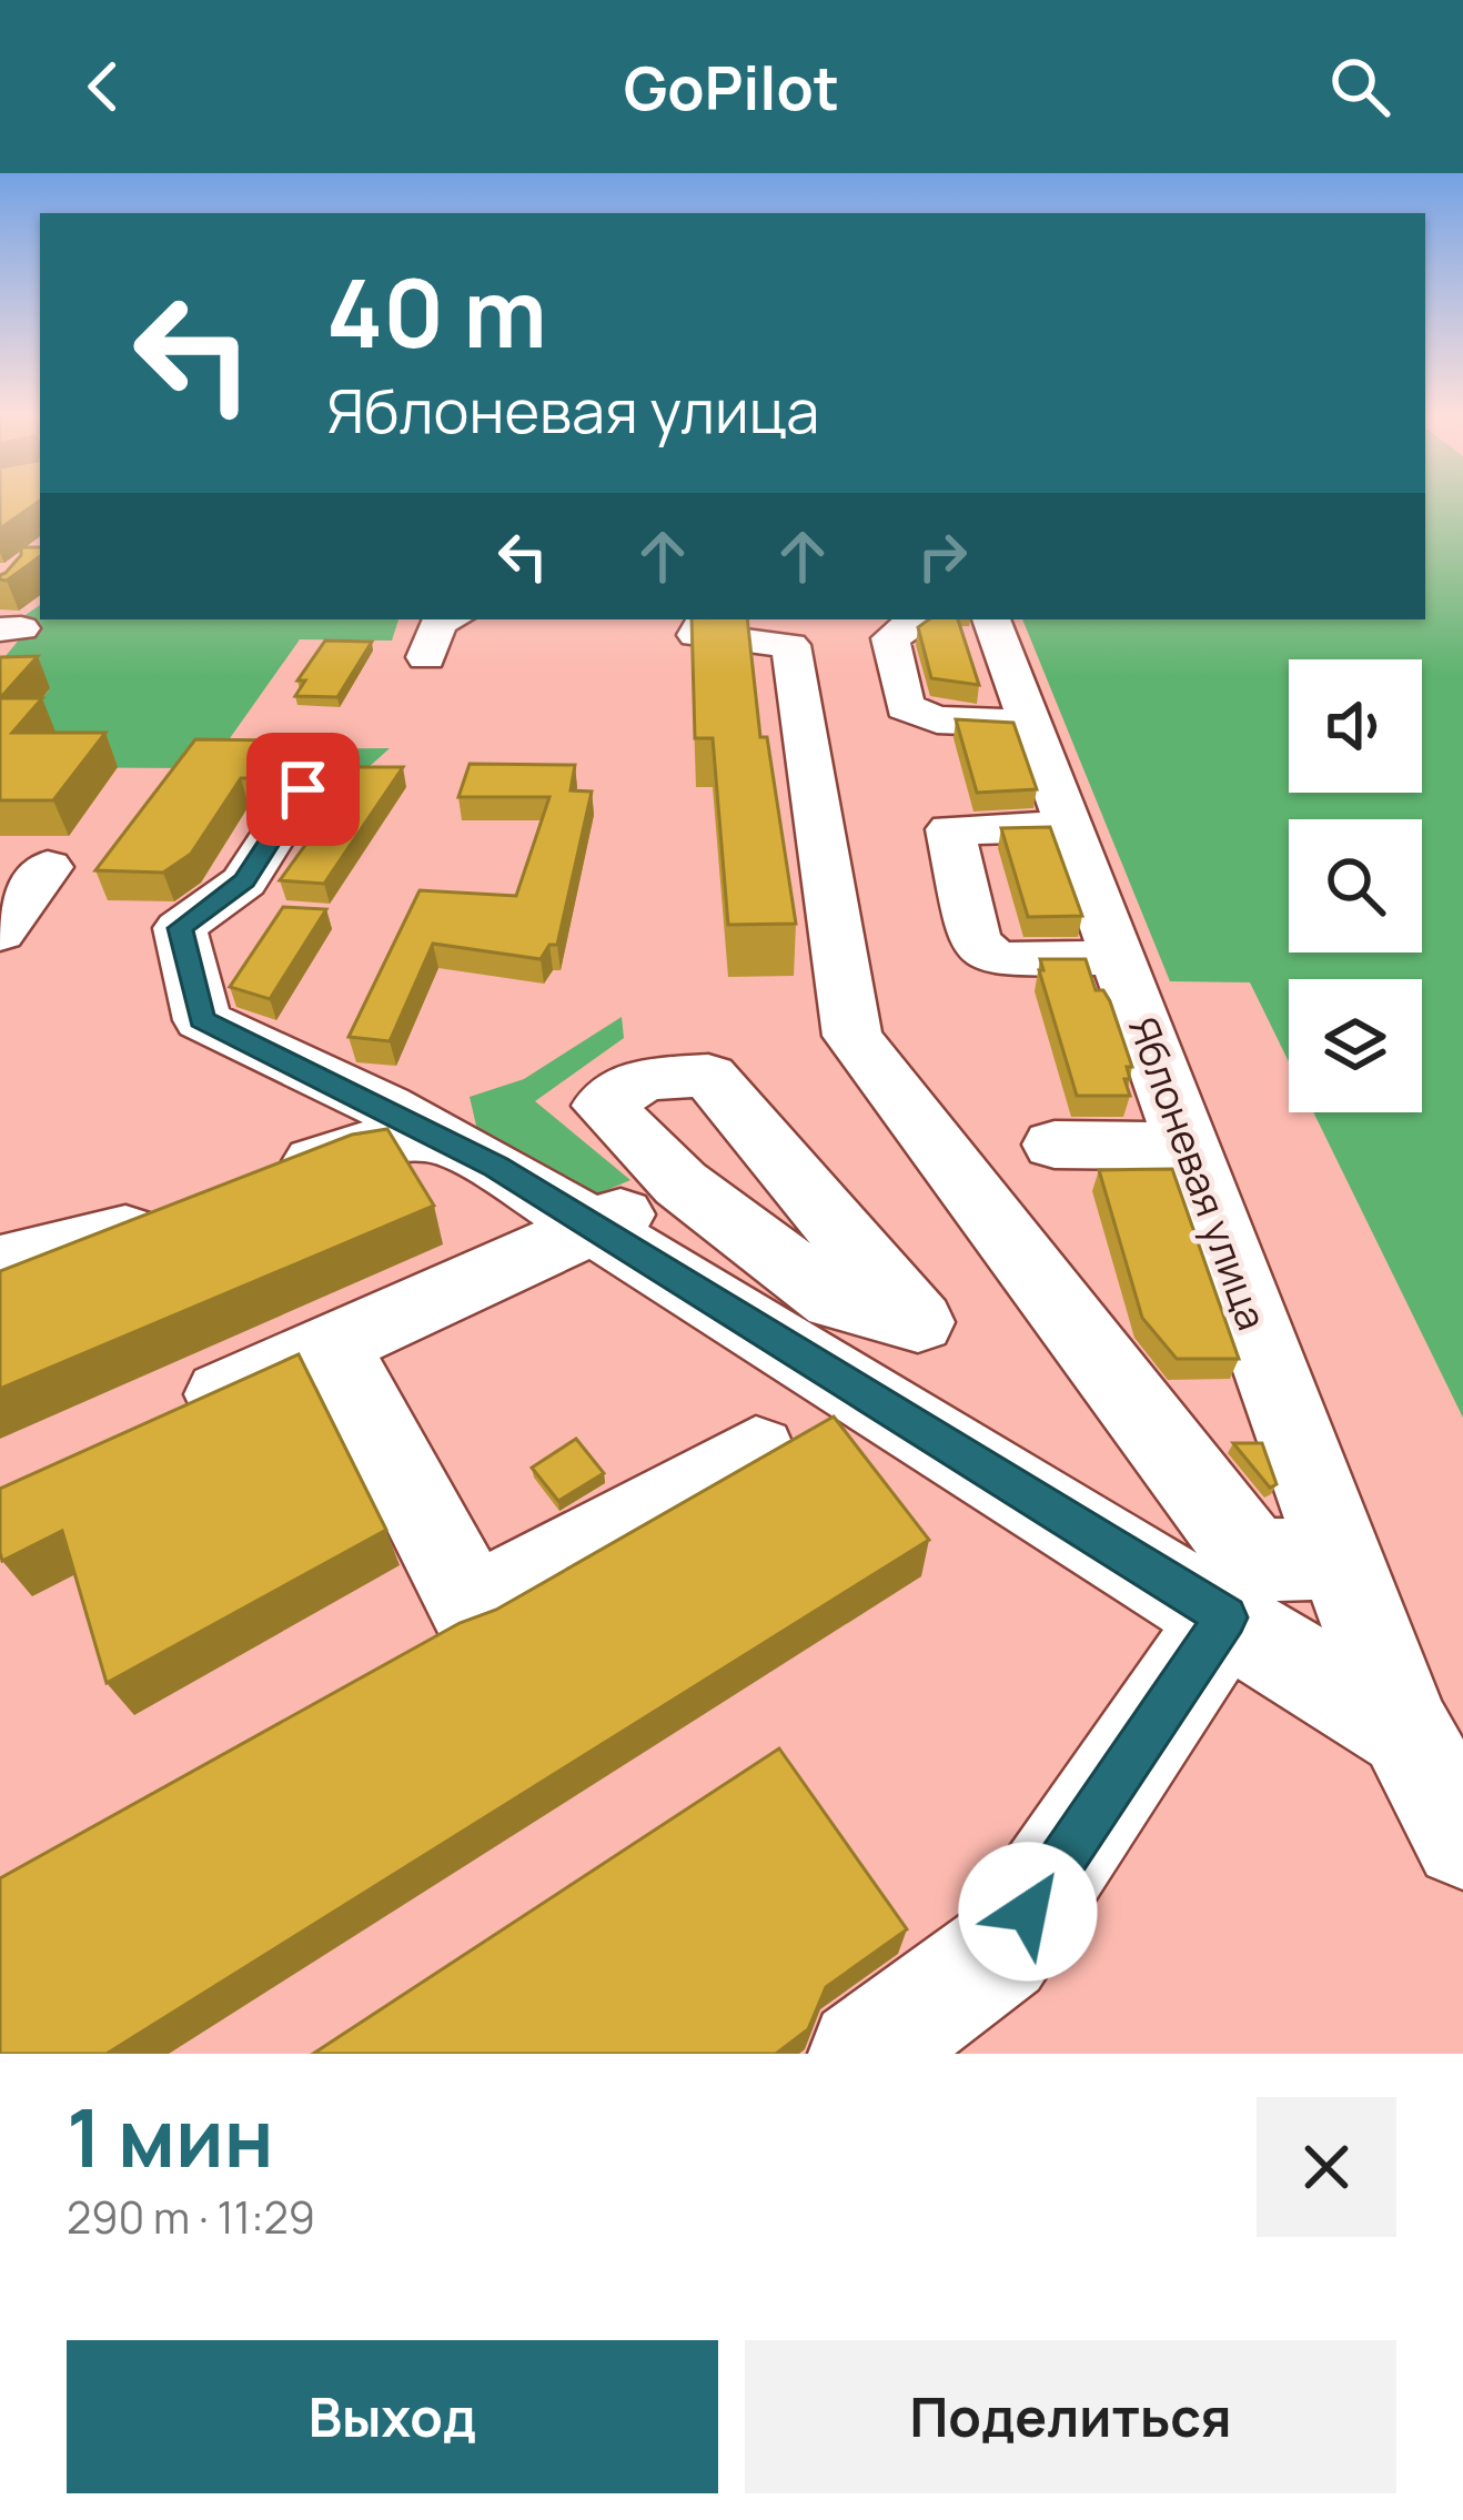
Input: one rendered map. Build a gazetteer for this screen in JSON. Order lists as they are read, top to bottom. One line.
{"streets":{"street":["Яблоневая улица"]},"page":{"header":"GoPilot","turn":["40 m","Яблоневая улица"],"heading":["1 мин","290 m · 11:29"],"buttons":["Выход","Поделиться"]}}
